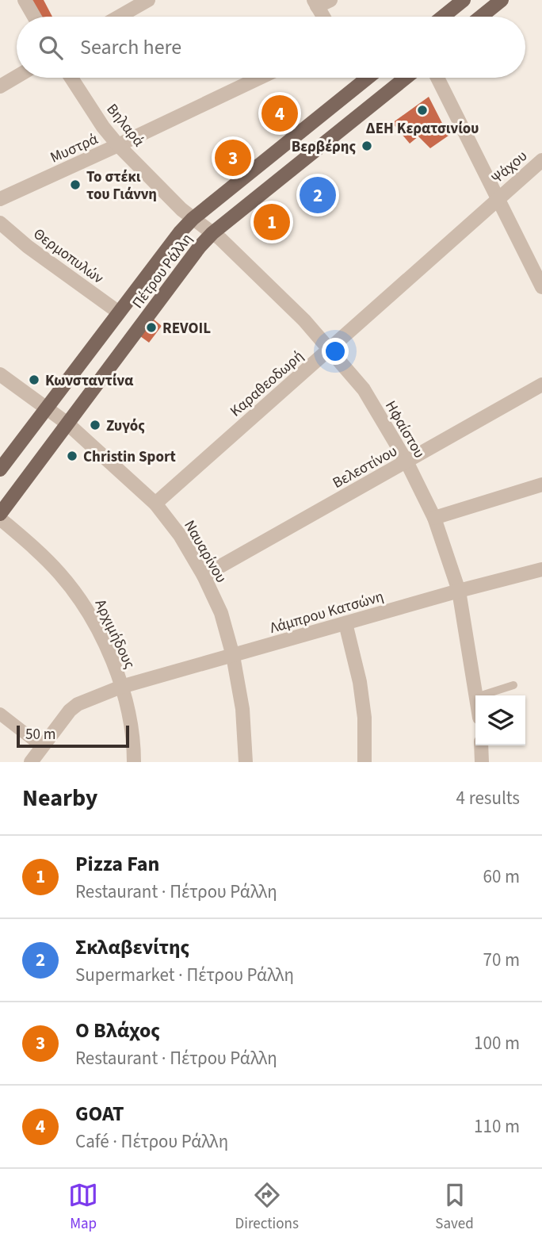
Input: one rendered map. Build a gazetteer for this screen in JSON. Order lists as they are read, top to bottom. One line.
{"streets":{"main road":["Πέτρου Ράλλη"],"street":["Βηλαρά","Μυστρά","Ψάχου","Θερμοπυλών","Καραθεοδωρή","Ηφαίστου","Βελεστίνου","Ναυαρίνου","Λάμπρου Κατσώνη","Αρχιμήδους"]},"crossings":[["Βηλαρά","Μυστρά"],["Βηλαρά","Πέτρου Ράλλη"],["Βηλαρά","Ηφαίστου"],["Ψάχου","Καραθεοδωρή"],["Θερμοπυλών","Πέτρου Ράλλη"],["Πέτρου Ράλλη","Ηφαίστου"],["Πέτρου Ράλλη","Ναυαρίνου"],["Καραθεοδωρή","Ηφαίστου"],["Καραθεοδωρή","Ναυαρίνου"],["Ηφαίστου","Βελεστίνου"],["Ηφαίστου","Λάμπρου Κατσώνη"],["Βελεστίνου","Ναυαρίνου"],["Ναυαρίνου","Λάμπρου Κατσώνη"],["Λάμπρου Κατσώνη","Αρχιμήδους"]],"places":["ΔΕΗ Κερατσινίου","Βερβέρης","Το στέκι του Γιάννη","REVOIL","Κωνσταντίνα","Ζυγός","Christin Sport"],"scale_bar":"50 m","page":{"search":"Search here","pins":["4","3","2","1"],"scale":"50 m","heading":["Nearby","4 results"],"list":[{"mark":"1","name":"Pizza Fan","note":"Restaurant · Πέτρου Ράλλη","value":"60 m"},{"mark":"2","name":"Σκλαβενίτης","note":"Supermarket · Πέτρου Ράλλη","value":"70 m"},{"mark":"3","name":"Ο Βλάχος","note":"Restaurant · Πέτρου Ράλλη","value":"100 m"},{"mark":"4","name":"GOAT","note":"Café · Πέτρου Ράλλη","value":"110 m"}],"nav":["Map","Directions","Saved"]}}
